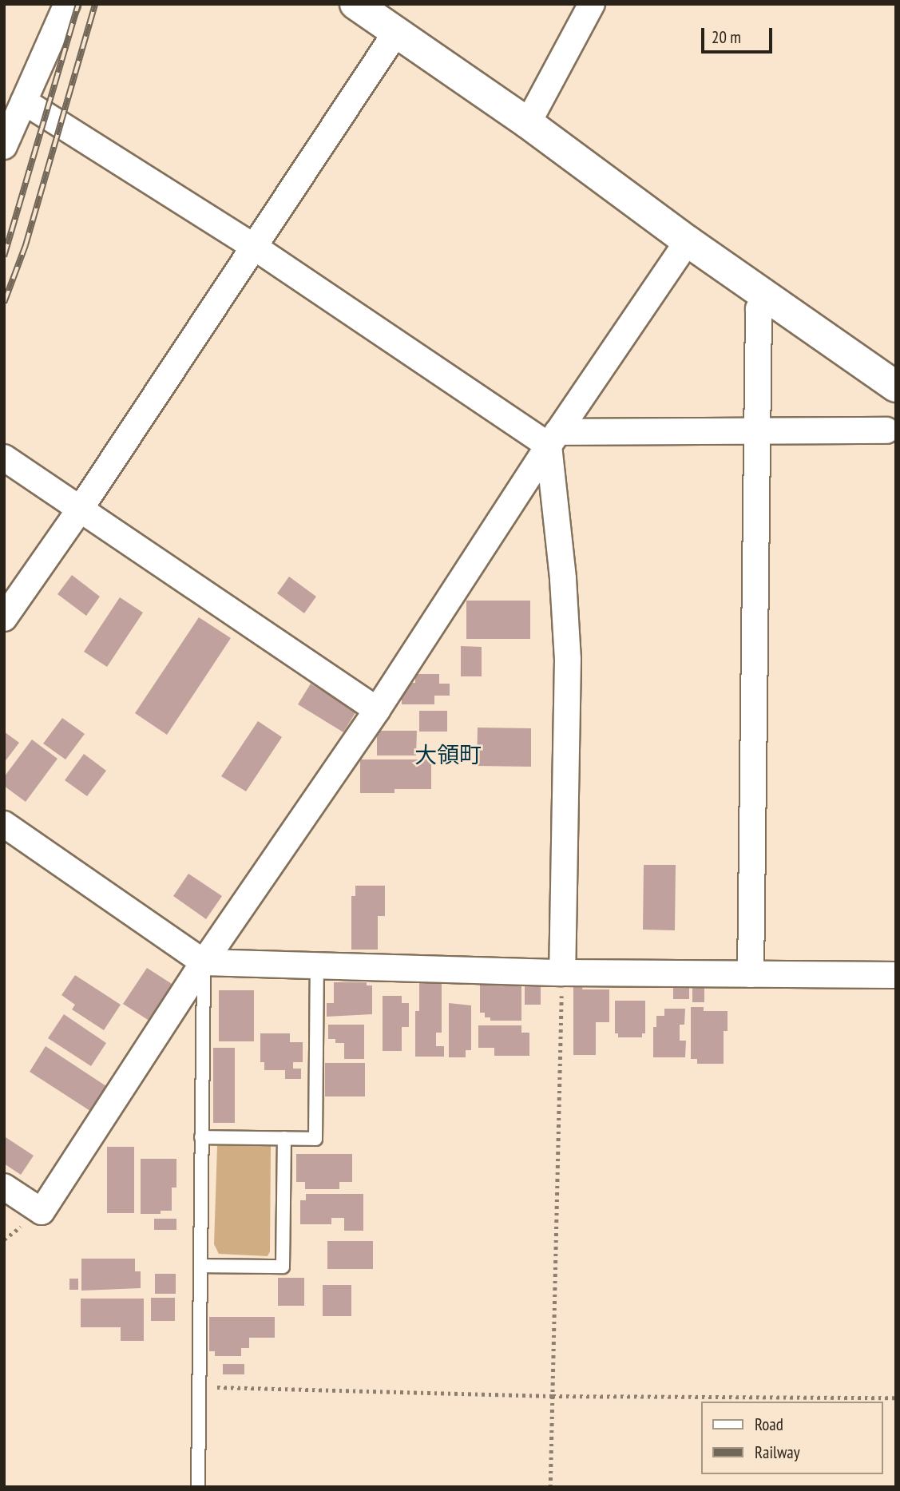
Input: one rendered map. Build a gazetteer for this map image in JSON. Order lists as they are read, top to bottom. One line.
{"districts":["大領町"],"legend":["Road","Railway"],"scale_bar":"20 m"}
